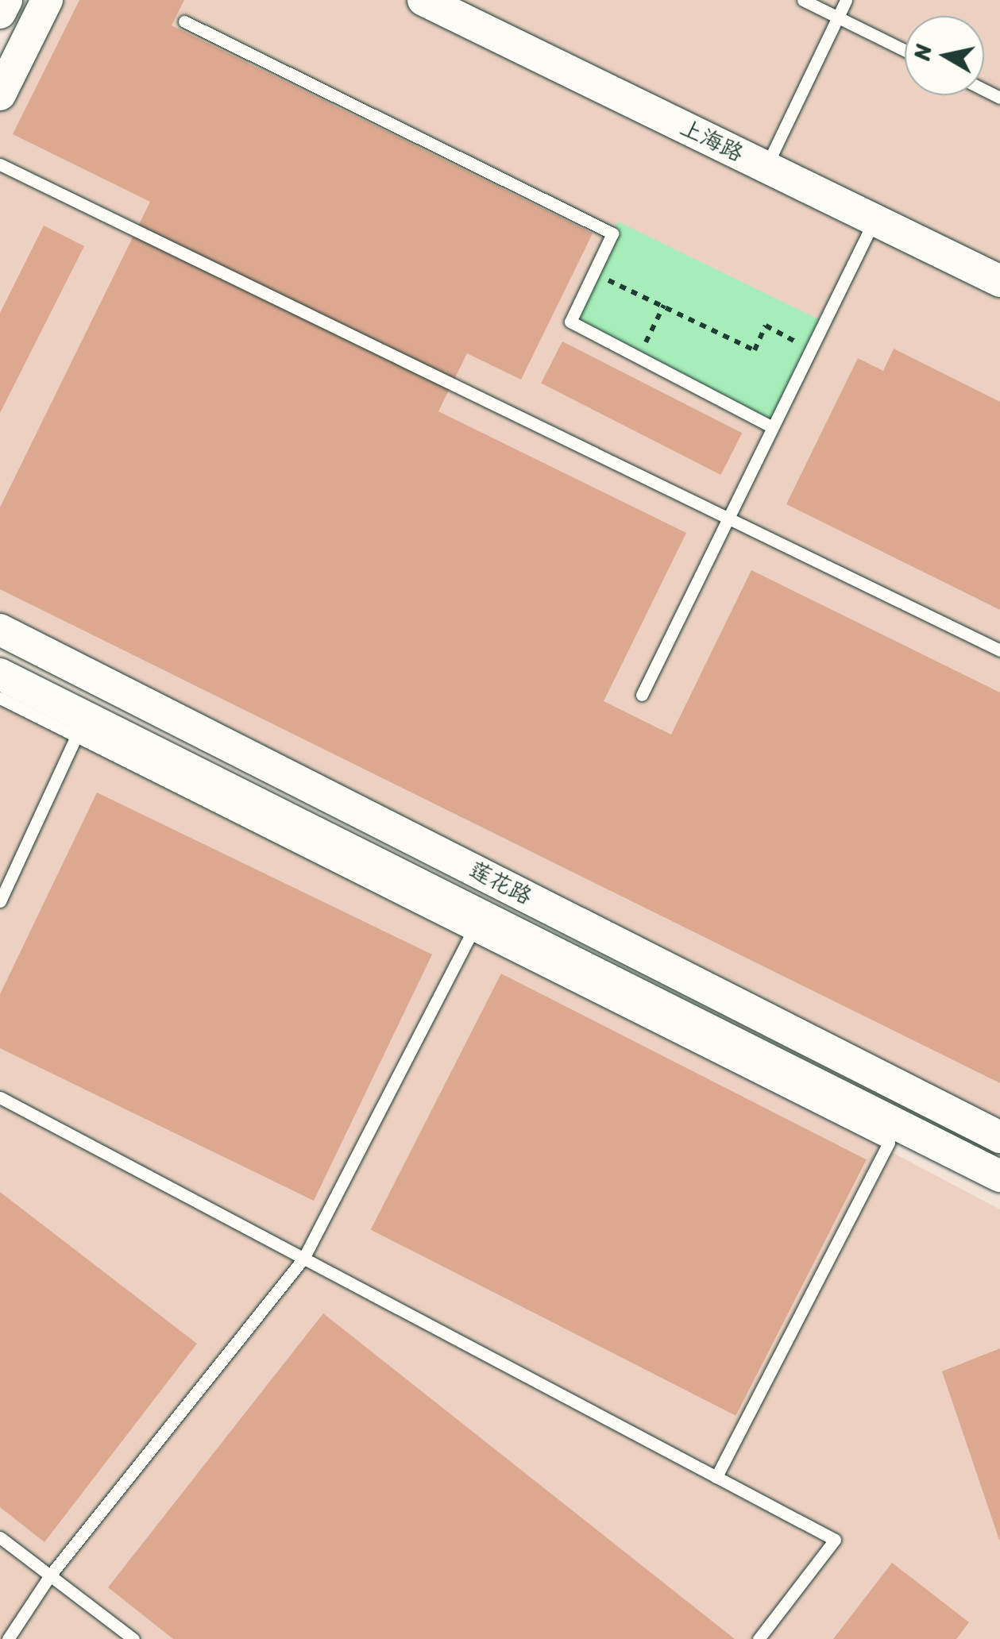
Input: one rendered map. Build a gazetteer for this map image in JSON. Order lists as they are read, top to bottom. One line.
{"streets":{"street":["上海路","莲花路"]},"north":"left"}
